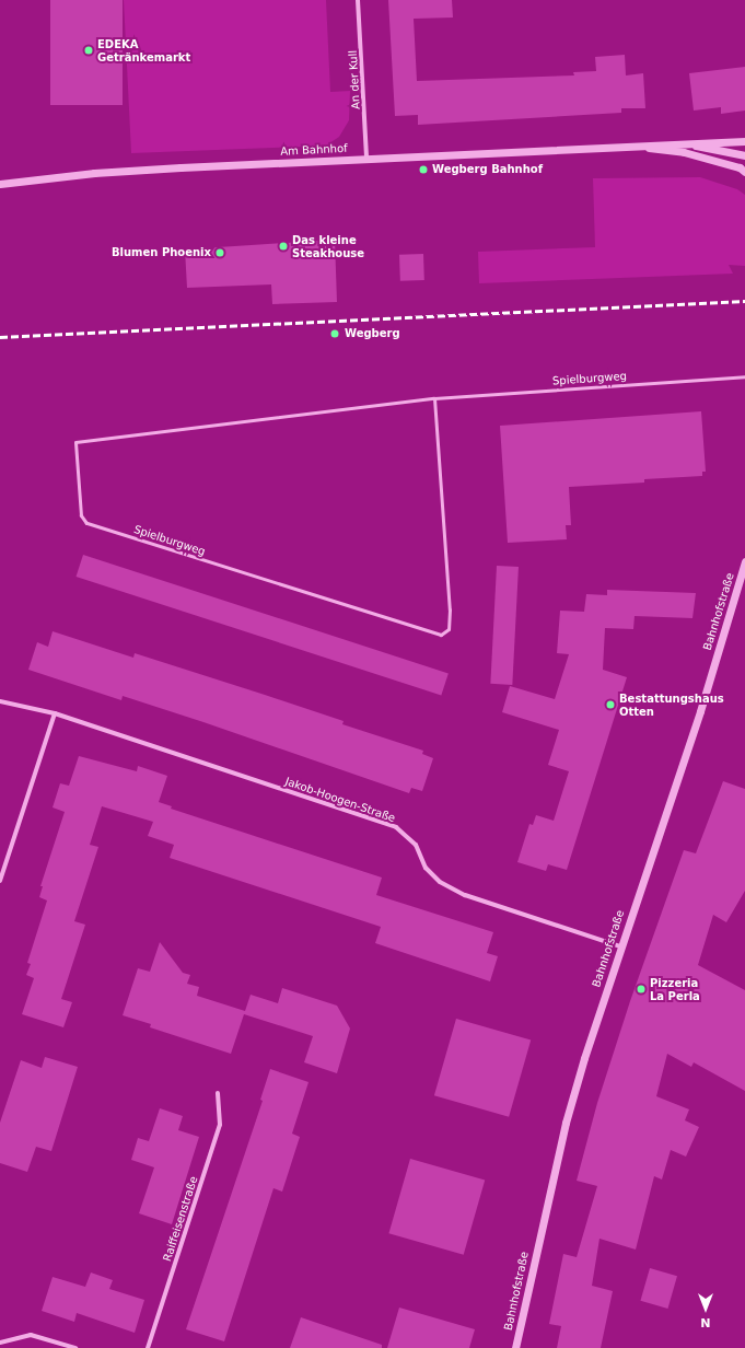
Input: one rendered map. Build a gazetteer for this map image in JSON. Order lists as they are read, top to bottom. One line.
{"streets":{"street":["An der Kull","Am Bahnhof","Bahnhofstraße","Jakob-Hoogen-Straße","Raiffeisenstraße"],"lane":["Spielburgweg"]},"crossings":[["An der Kull","Am Bahnhof"],["Bahnhofstraße","Jakob-Hoogen-Straße"]],"places":["EDEKA Getränkemarkt","Wegberg Bahnhof","Das kleine Steakhouse","Blumen Phoenix","Wegberg","Bestattungshaus Otten","Pizzeria La Perla"],"north":"bottom"}
